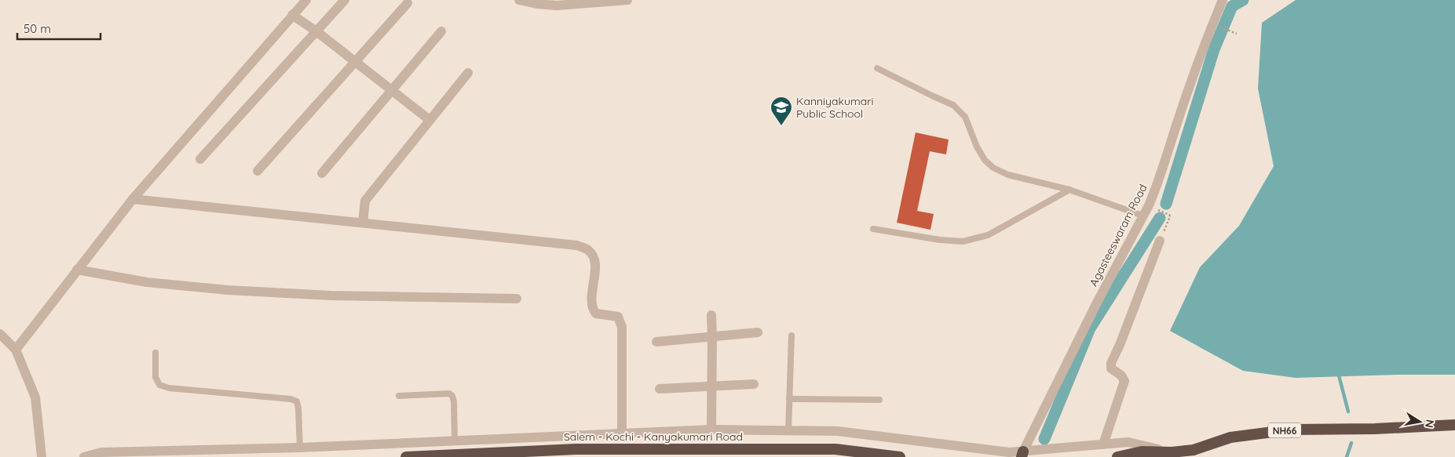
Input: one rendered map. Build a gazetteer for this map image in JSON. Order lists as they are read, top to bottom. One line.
{"streets":{"highway":["NH66","Salem - Kochi - Kanyakumari Road"],"street":["Agasteeswaram Road"]},"places":{"school or university":["Kanniyakumari Public School"]},"scale_bar":"50 m","north":"right"}
